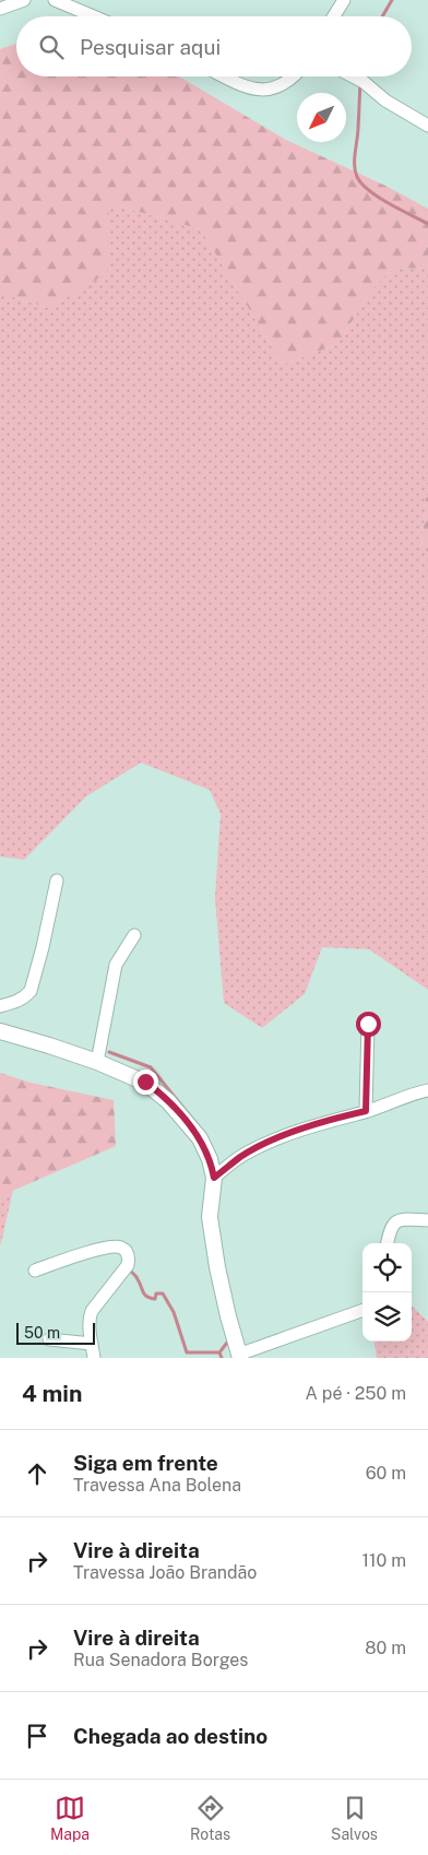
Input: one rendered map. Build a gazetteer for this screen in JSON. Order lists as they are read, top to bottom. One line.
{"scale_bar":"50 m","north":"bottom left","page":{"search":"Pesquisar aqui","scale":"50 m","heading":["4 min","A pé · 250 m"],"list":[["Siga em frente","Travessa Ana Bolena","60 m"],["Vire à direita","Travessa João Brandão","110 m"],["Vire à direita","Rua Senadora Borges","80 m"],"Chegada ao destino"],"nav":["Mapa","Rotas","Salvos"]}}
